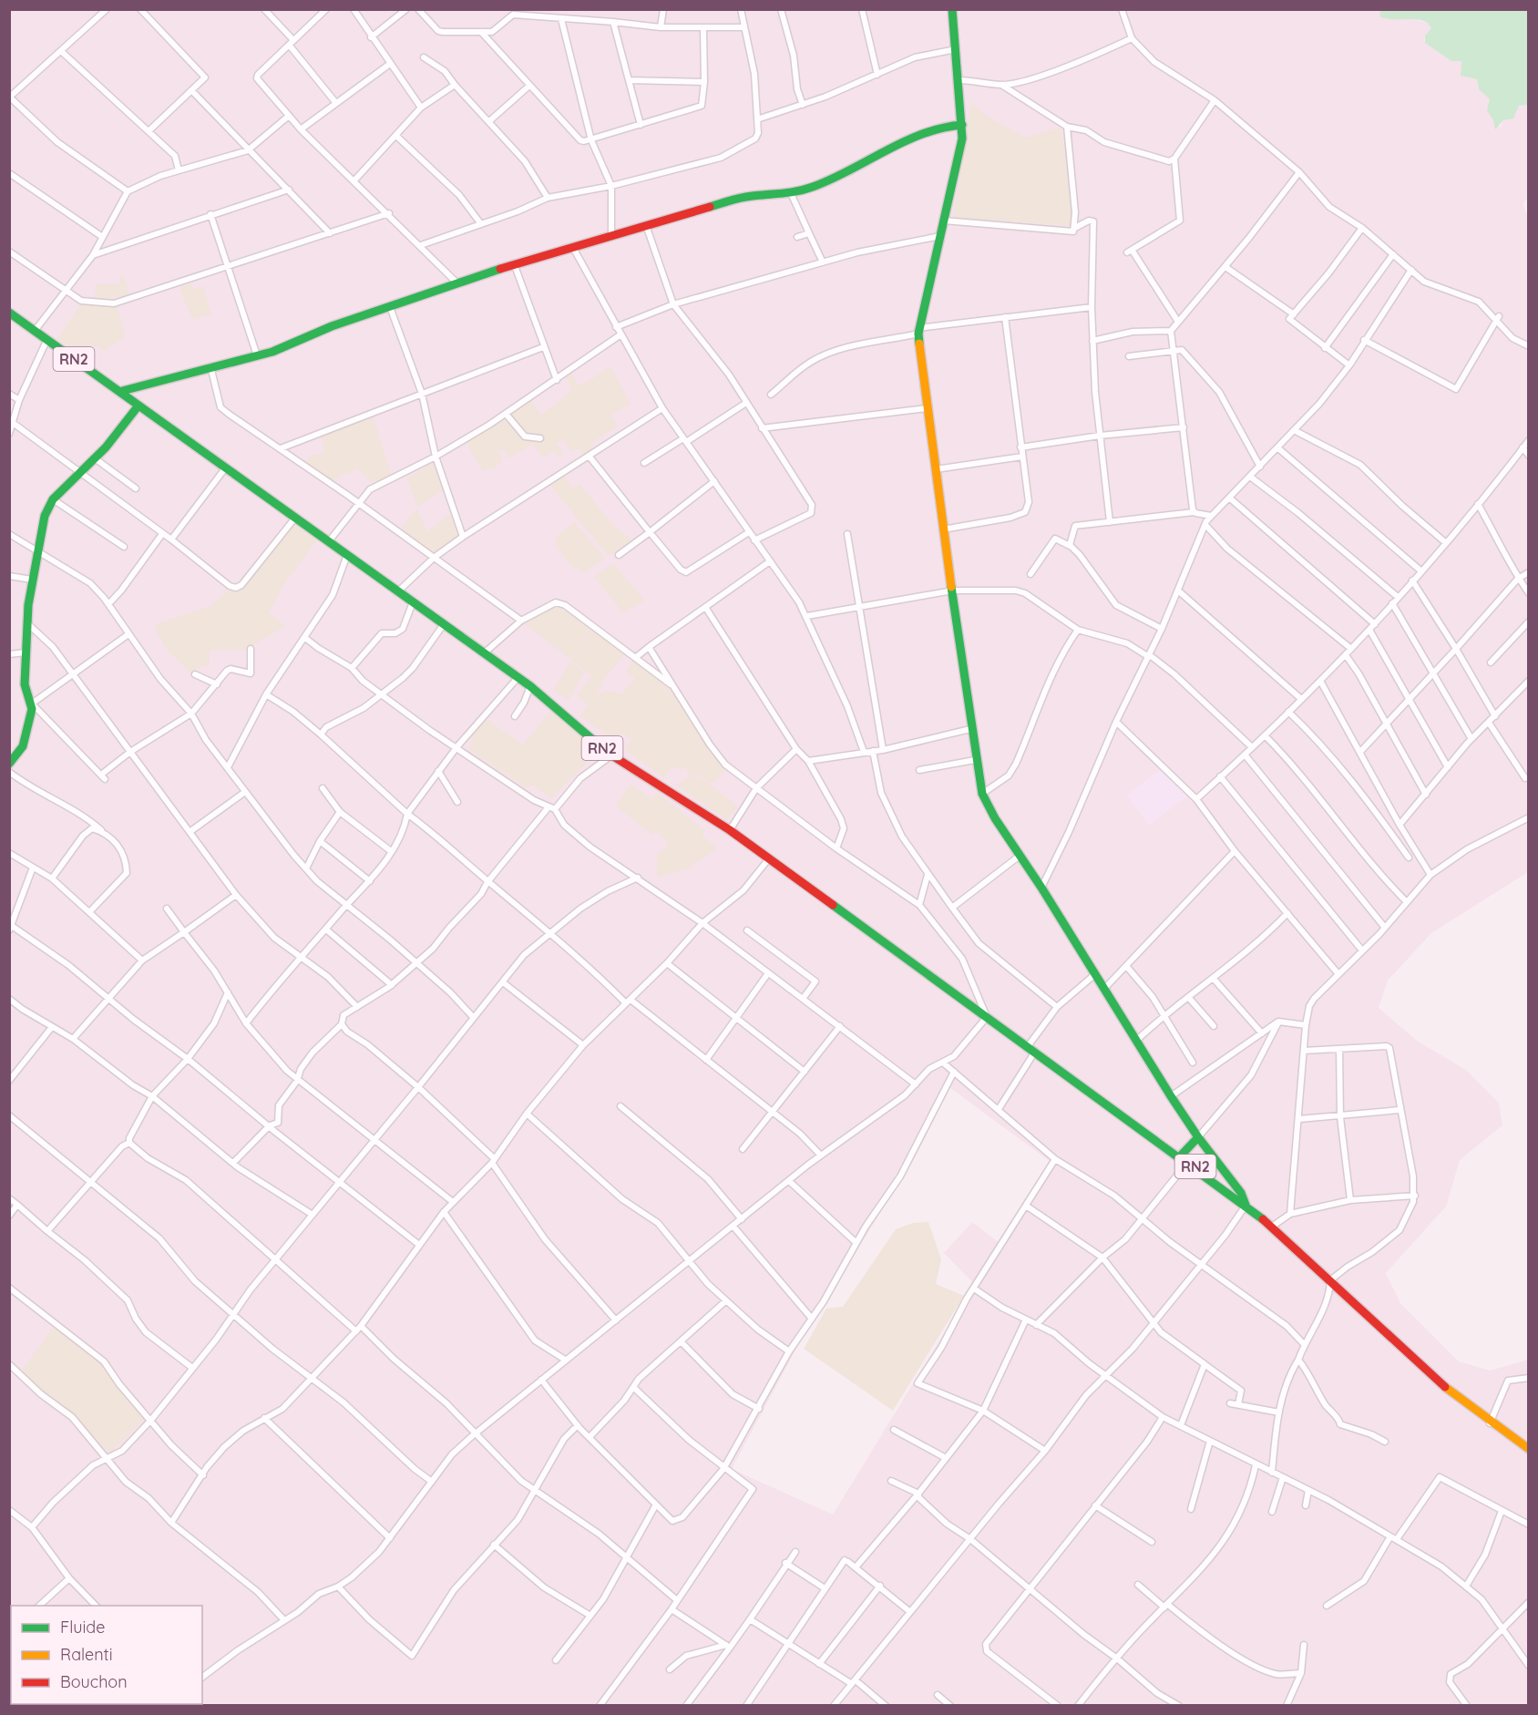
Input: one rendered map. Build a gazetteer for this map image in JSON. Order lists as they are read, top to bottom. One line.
{"streets":{"main road":["RN2"]},"legend":["Fluide","Ralenti","Bouchon"]}
